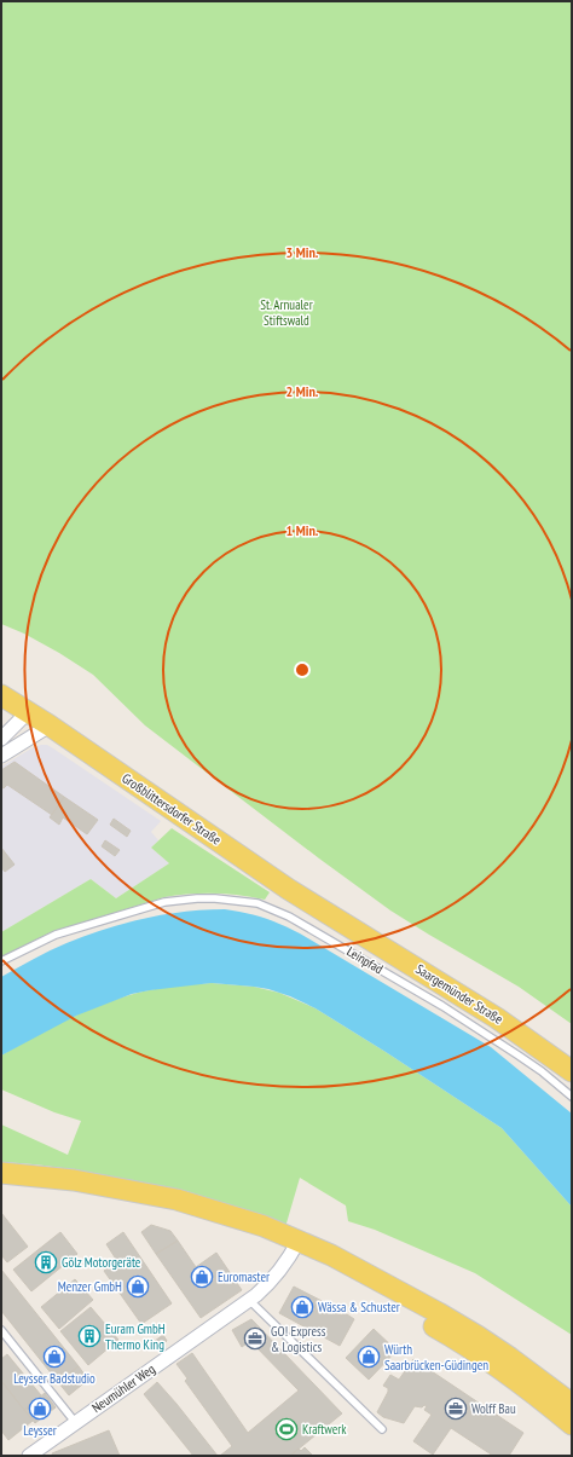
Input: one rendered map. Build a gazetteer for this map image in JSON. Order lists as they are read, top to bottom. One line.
{"streets":{"main road":["Großblittersdorfer Straße","Saargemünder Straße"],"street":["Neumühler Weg"],"lane":["Leinpfad"]},"crossings":[["Großblittersdorfer Straße","Saargemünder Straße"]],"parks":["St. Arnualer Stiftswald"],"places":{"building":["Gölz Motorgeräte","Euram GmbH Thermo King"],"shop":["Euromaster","Menzer GmbH","Wässa & Schuster","Leysser Badstudio","Würth Saarbrücken-Güdingen","Leysser"],"office":["GO! Express & Logistics","Wolff Bau"],"sports":["Kraftwerk"]},"rings":["3 Min.","2 Min.","1 Min."]}
